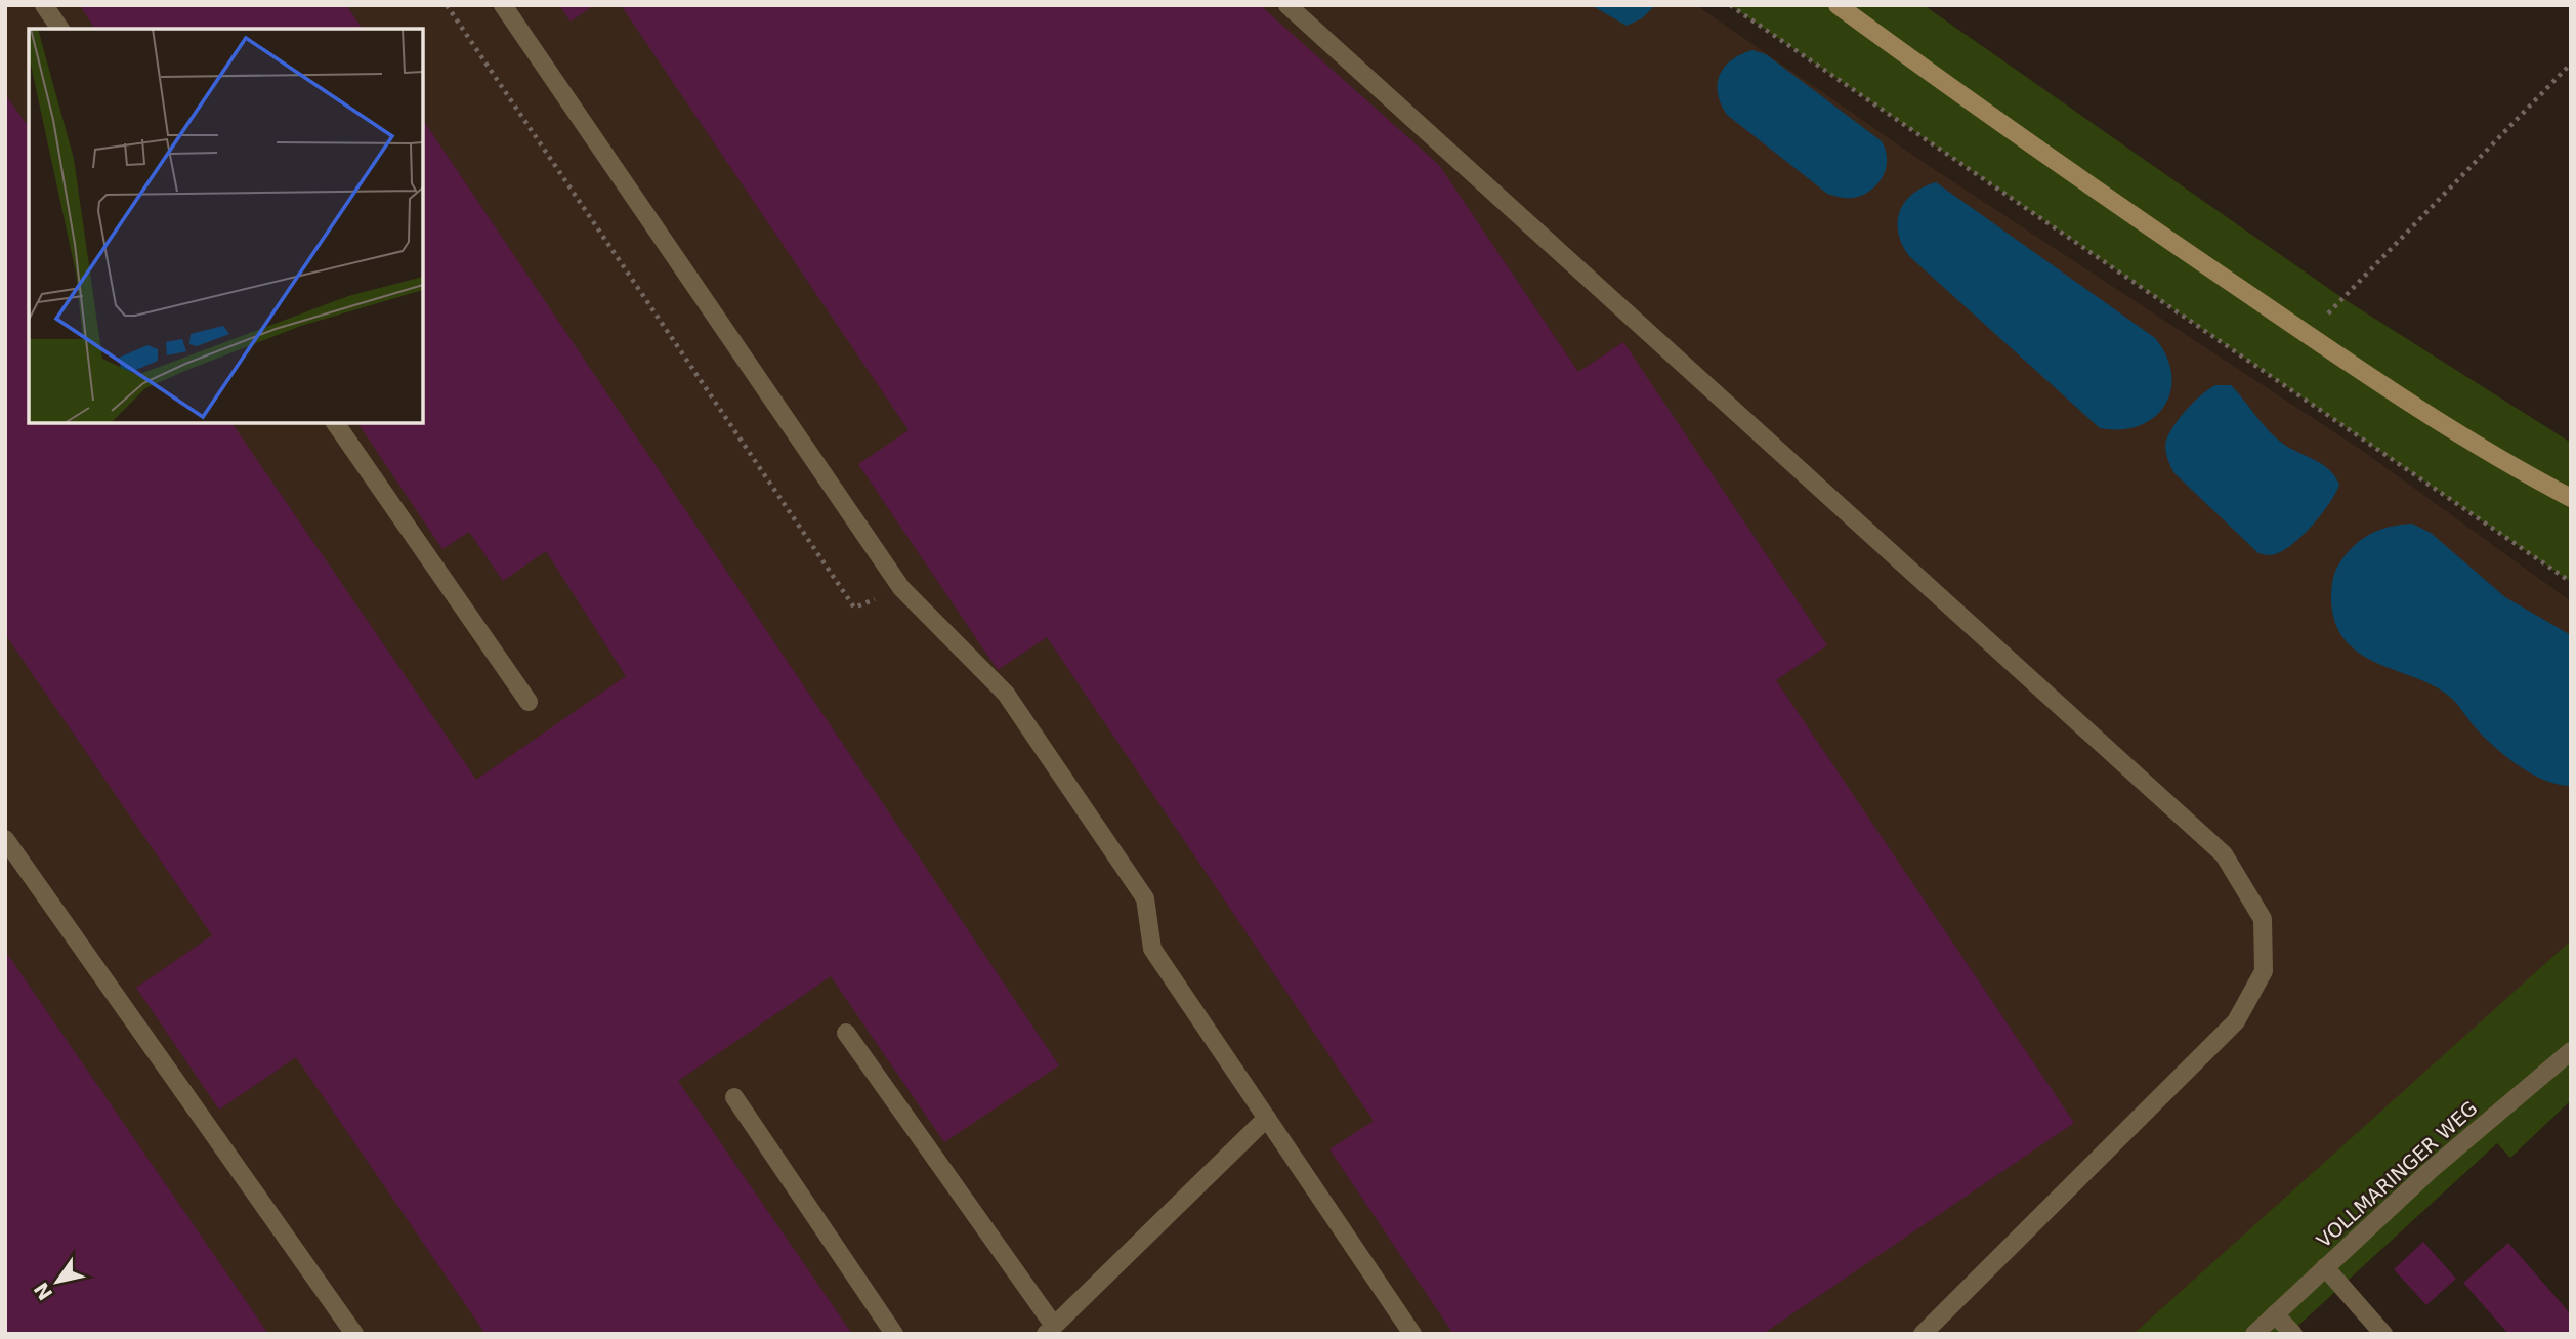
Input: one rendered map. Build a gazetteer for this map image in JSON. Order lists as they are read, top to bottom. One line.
{"streets":{"street":["VOLLMARINGER WEG"]},"north":"bottom left"}
